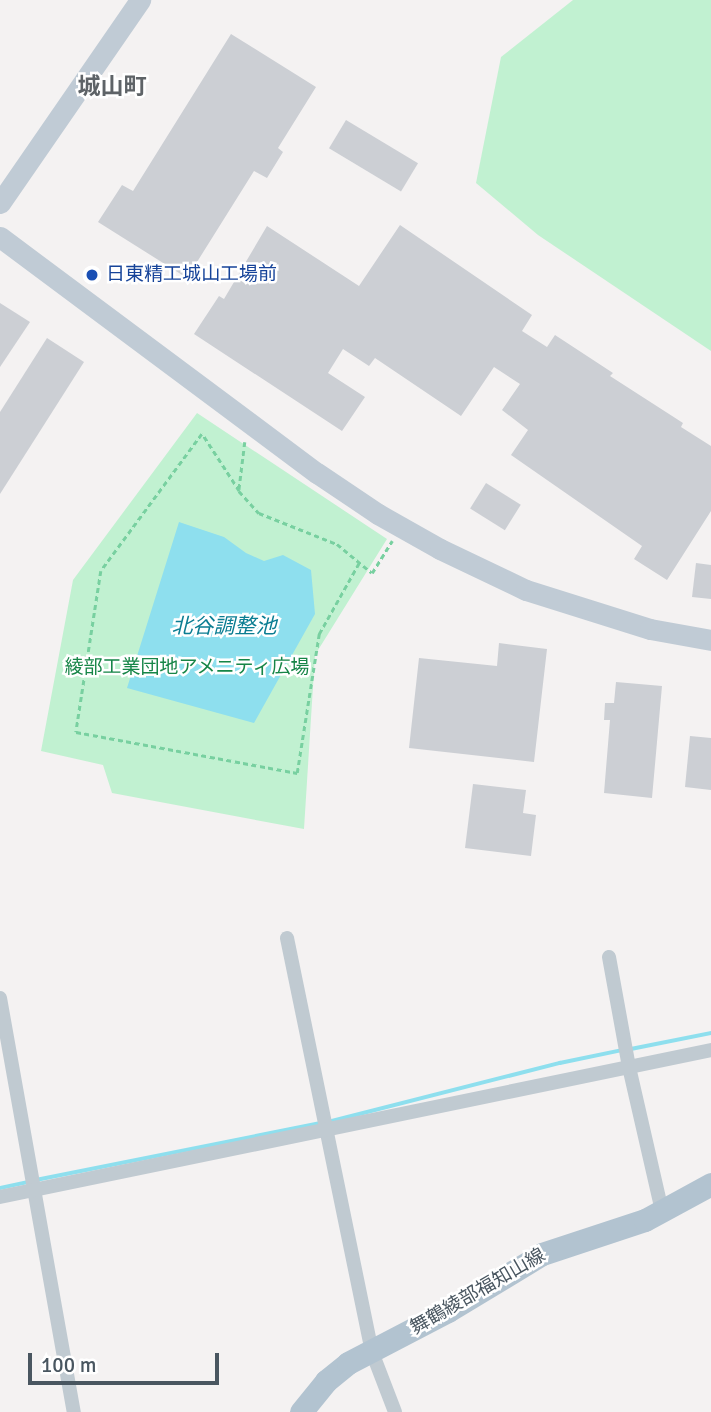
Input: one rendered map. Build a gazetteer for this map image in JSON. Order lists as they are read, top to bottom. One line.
{"streets":{"main road":["舞鶴綾部福知山線"]},"districts":["城山町"],"water":["北谷調整池"],"parks":["綾部工業団地アメニティ広場"],"places":["日東精工城山工場前"],"scale_bar":"100 m"}
